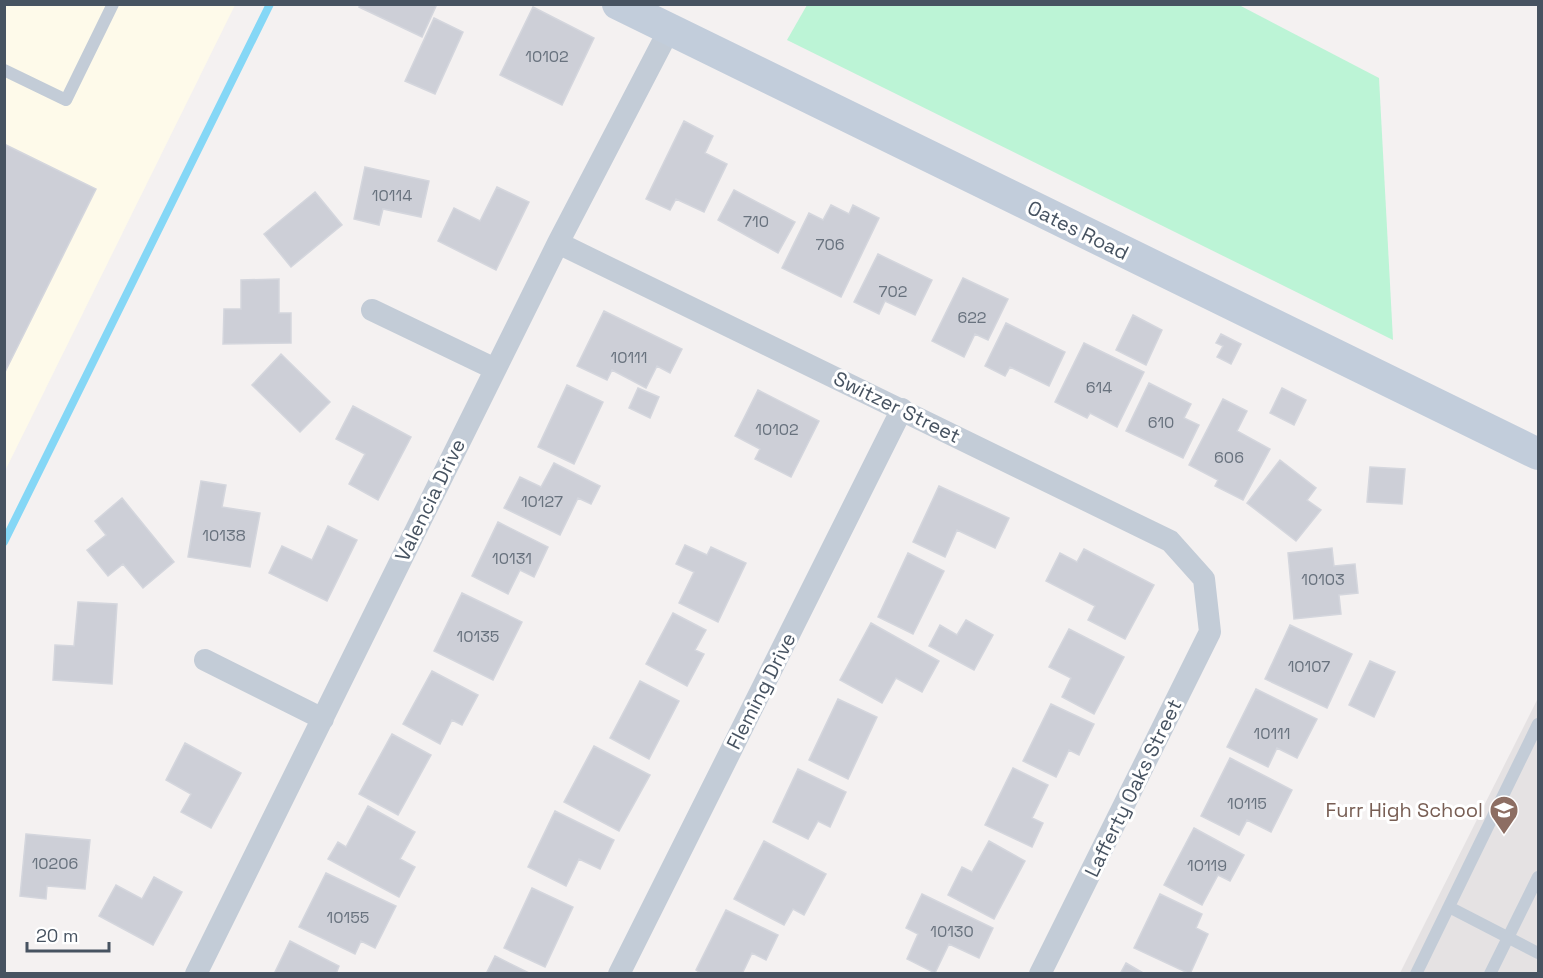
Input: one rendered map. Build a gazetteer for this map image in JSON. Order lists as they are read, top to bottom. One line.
{"streets":{"street":["Oates Road","Switzer Street","Valencia Drive","Fleming Drive","Lafferty Oaks Street"]},"crossings":[["Oates Road","Valencia Drive"],["Switzer Street","Valencia Drive"],["Switzer Street","Fleming Drive"],["Switzer Street","Lafferty Oaks Street"]],"places":{"school or university":["Furr High School"]},"house_numbers":["10102","10114","710","706","702","622","10111","614","610","10102","606","10127","10138","10131","10103","10135","10107","10111","10115","10206","10119","10155","10130"],"scale_bar":"20 m"}
